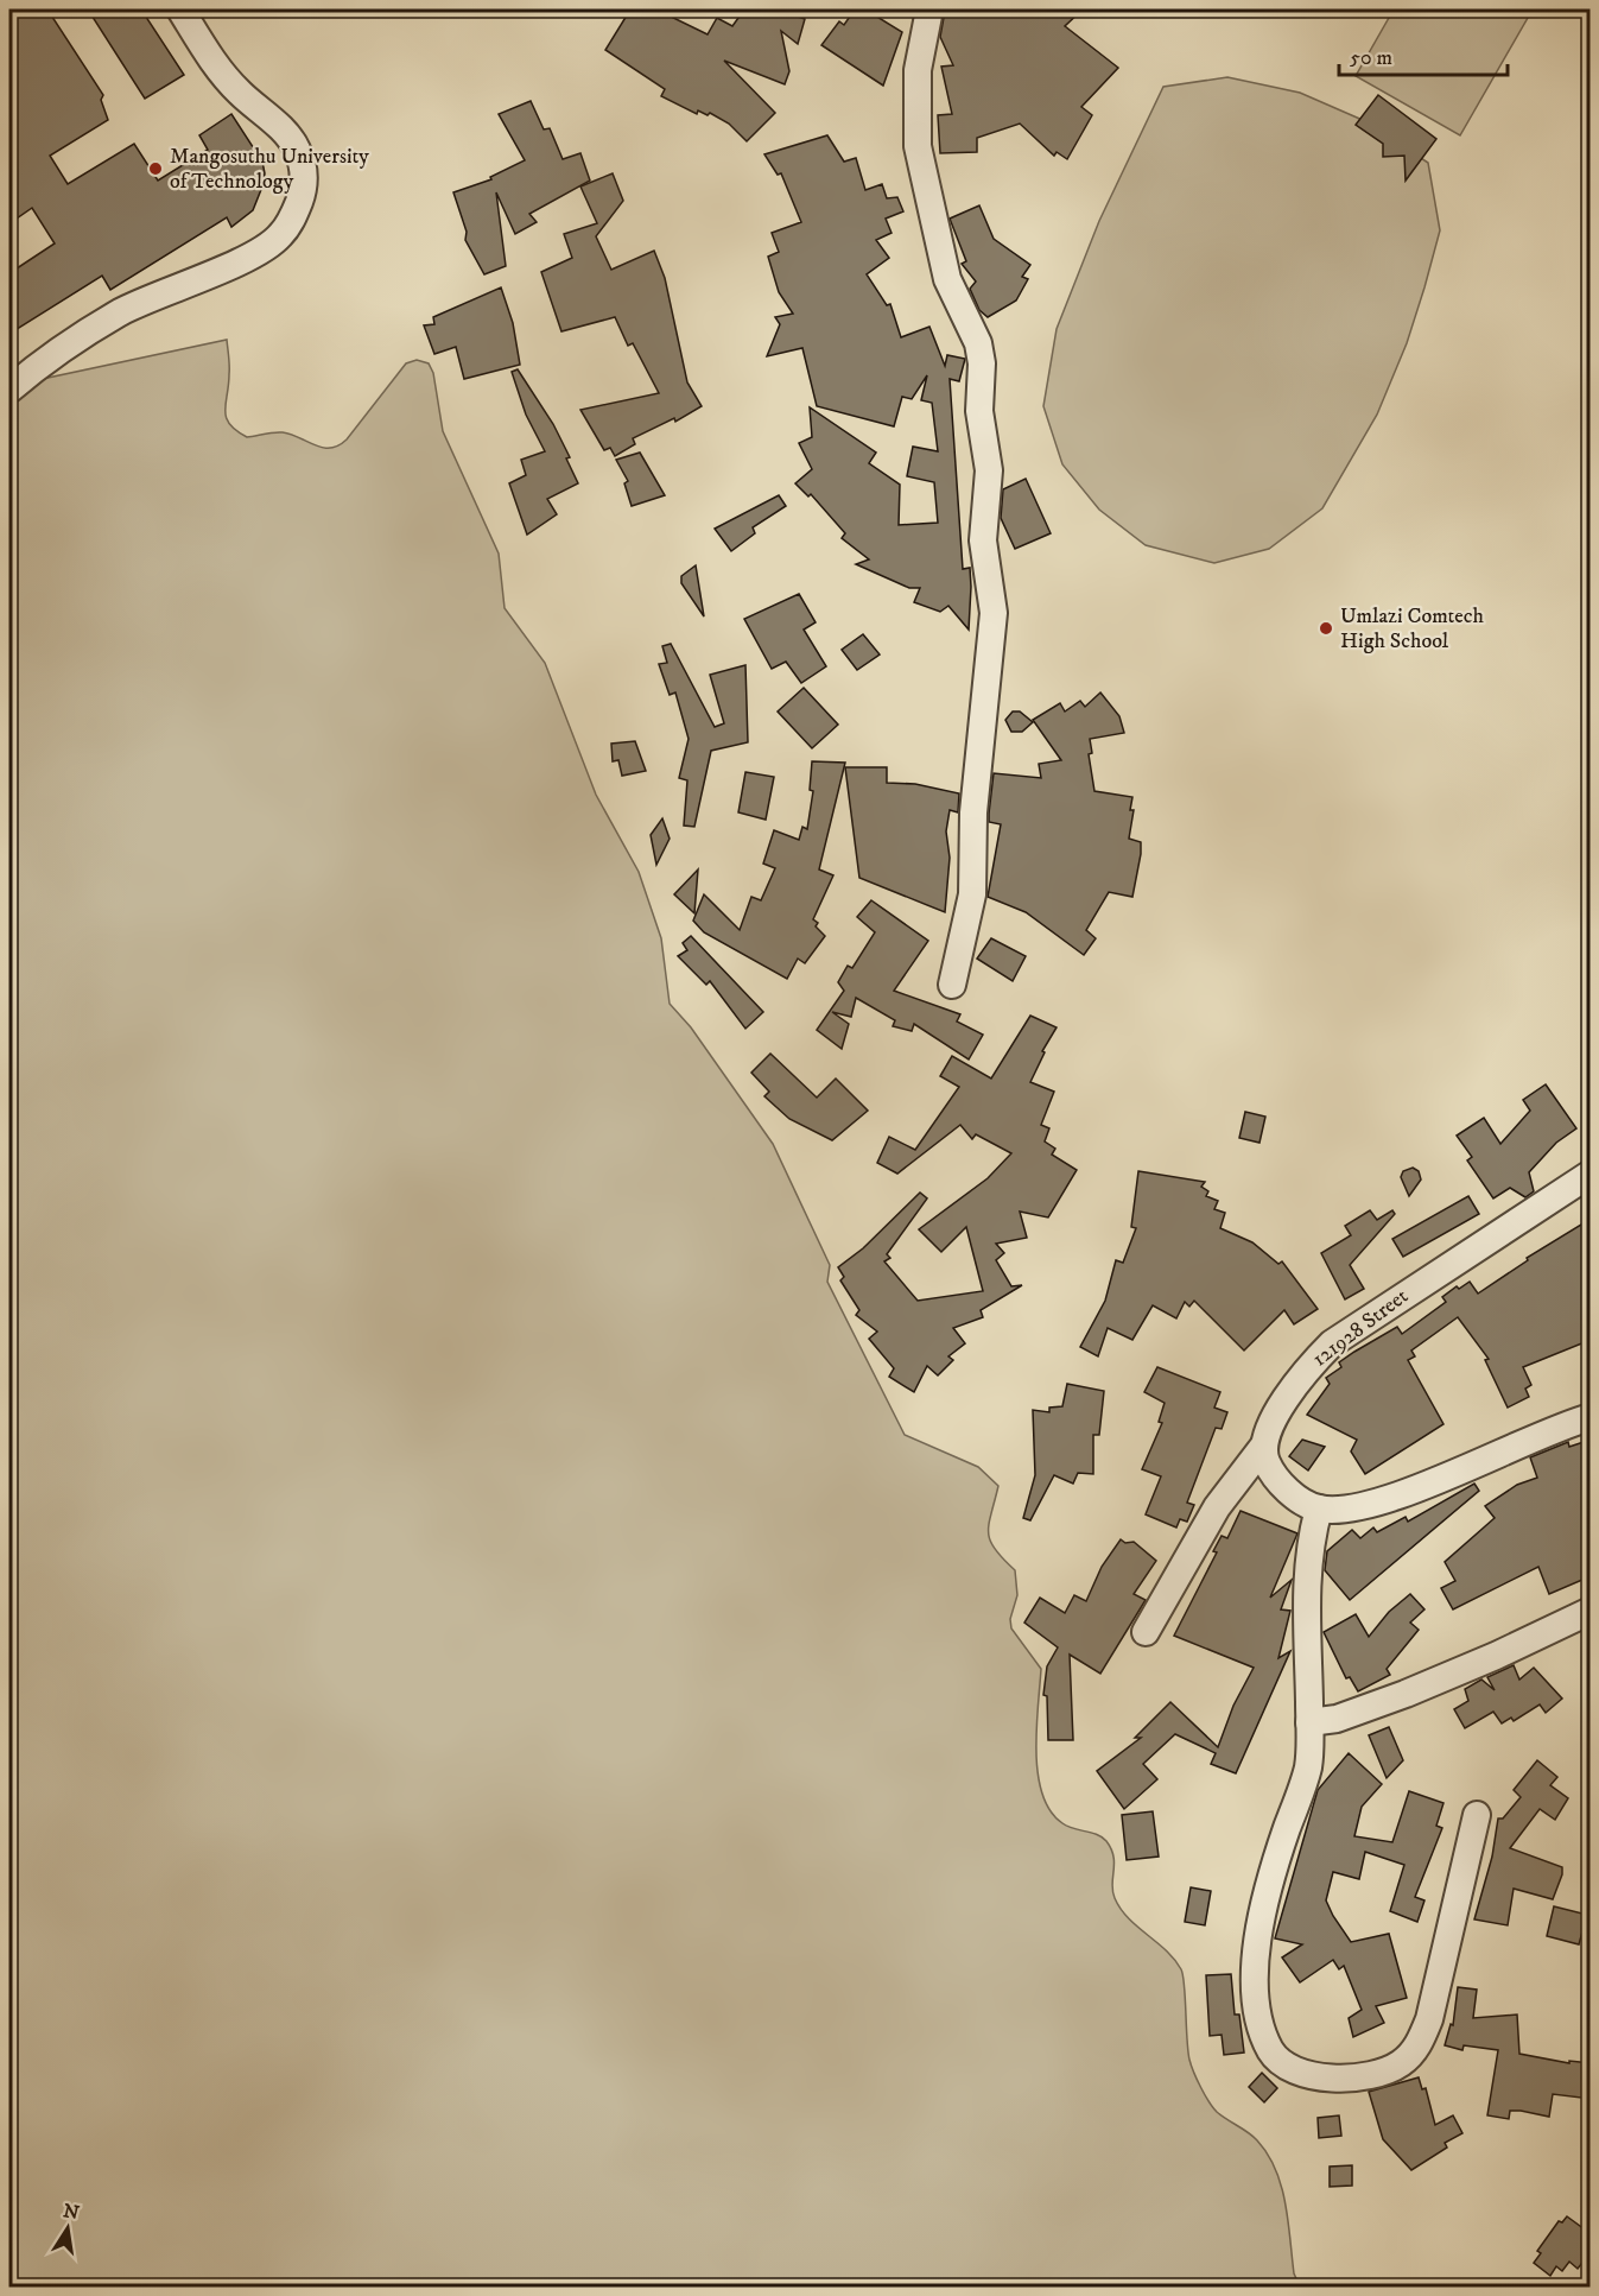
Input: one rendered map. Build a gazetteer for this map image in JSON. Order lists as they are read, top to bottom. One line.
{"streets":{"street":["121928 Street"]},"places":["Mangosuthu University of Technology","Umlazi Comtech High School"],"scale_bar":"50 m","north":"top"}
